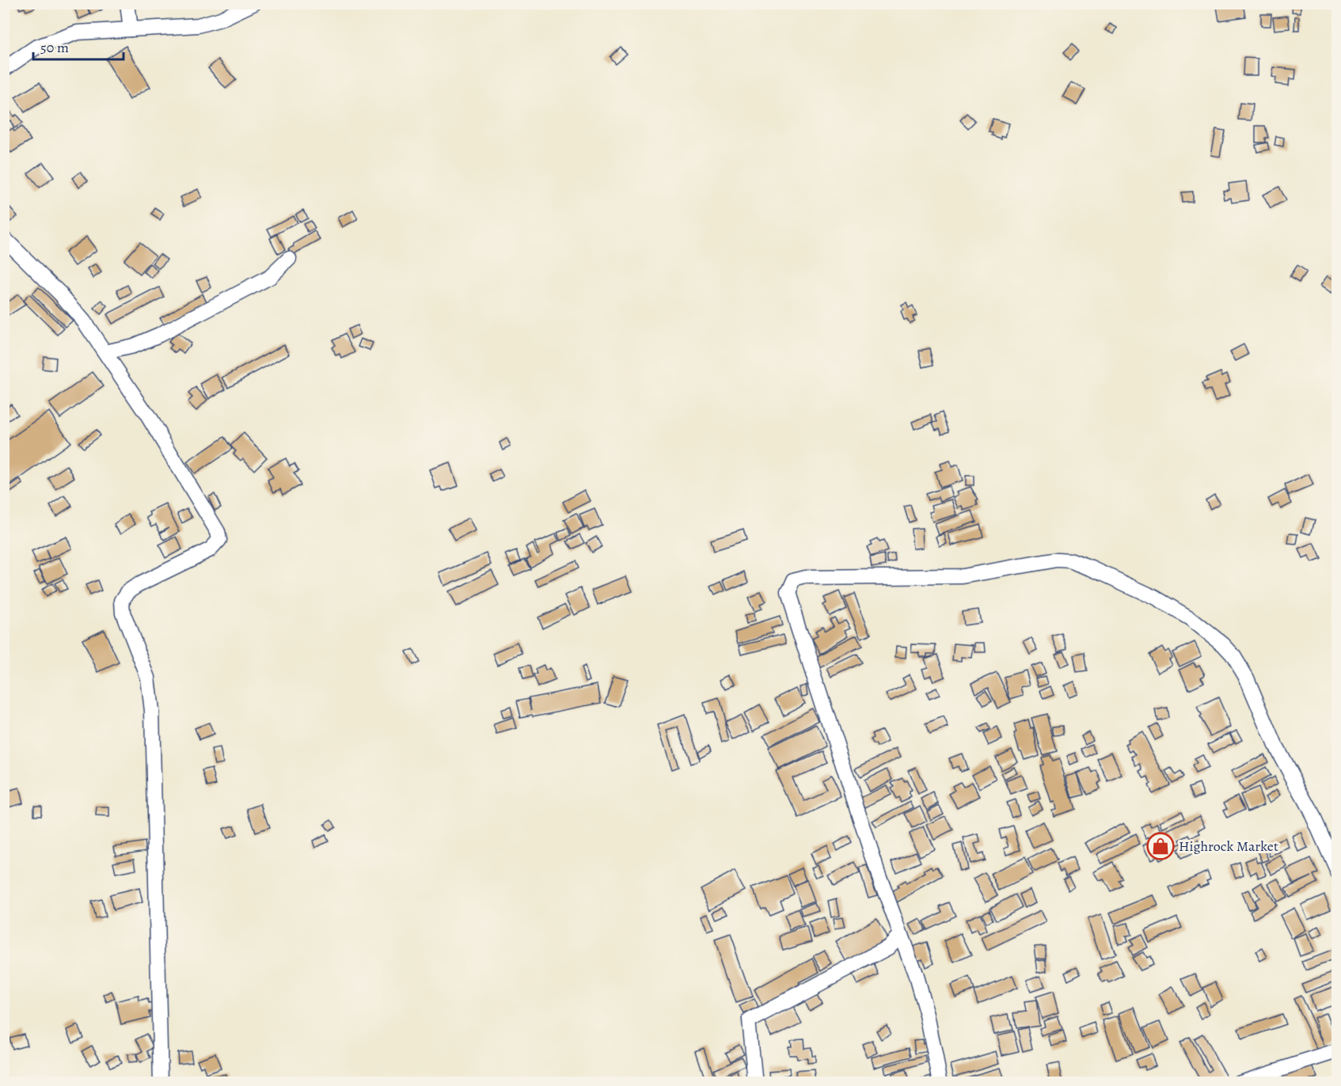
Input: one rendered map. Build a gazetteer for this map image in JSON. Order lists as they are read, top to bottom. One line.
{"places":{"shop":["Highrock Market"]},"scale_bar":"50 m"}
